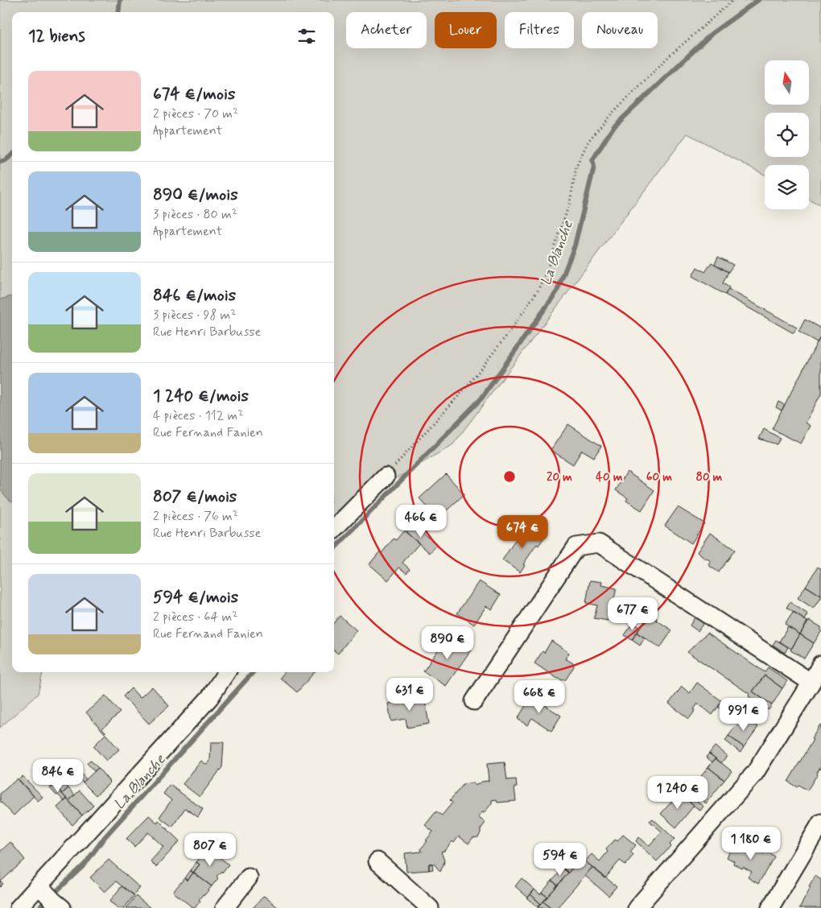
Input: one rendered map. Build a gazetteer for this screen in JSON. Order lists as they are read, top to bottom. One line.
{"water":["La Blanche"],"north":"top","page":{"chip":["Acheter","Louer","Filtres","Nouveau"],"heading":"12 biens","list":[{"name":"674 €/mois","note":"2 pièces · 70 m² · Appartement"},{"name":"890 €/mois","note":"3 pièces · 80 m² · Appartement"},{"name":"846 €/mois","note":"3 pièces · 98 m² · Rue Henri Barbusse"},{"name":"1 240 €/mois","note":"4 pièces · 112 m² · Rue Fernand Fanien"},{"name":"807 €/mois","note":"2 pièces · 76 m² · Rue Henri Barbusse"},{"name":"594 €/mois","note":"2 pièces · 64 m² · Rue Fernand Fanien"}],"price":["466 €","674 €","677 €","890 €","631 €","668 €","991 €","846 €","1 240 €","1 180 €","807 €","594 €"]},"rings":["20 m","40 m","60 m","80 m"]}
